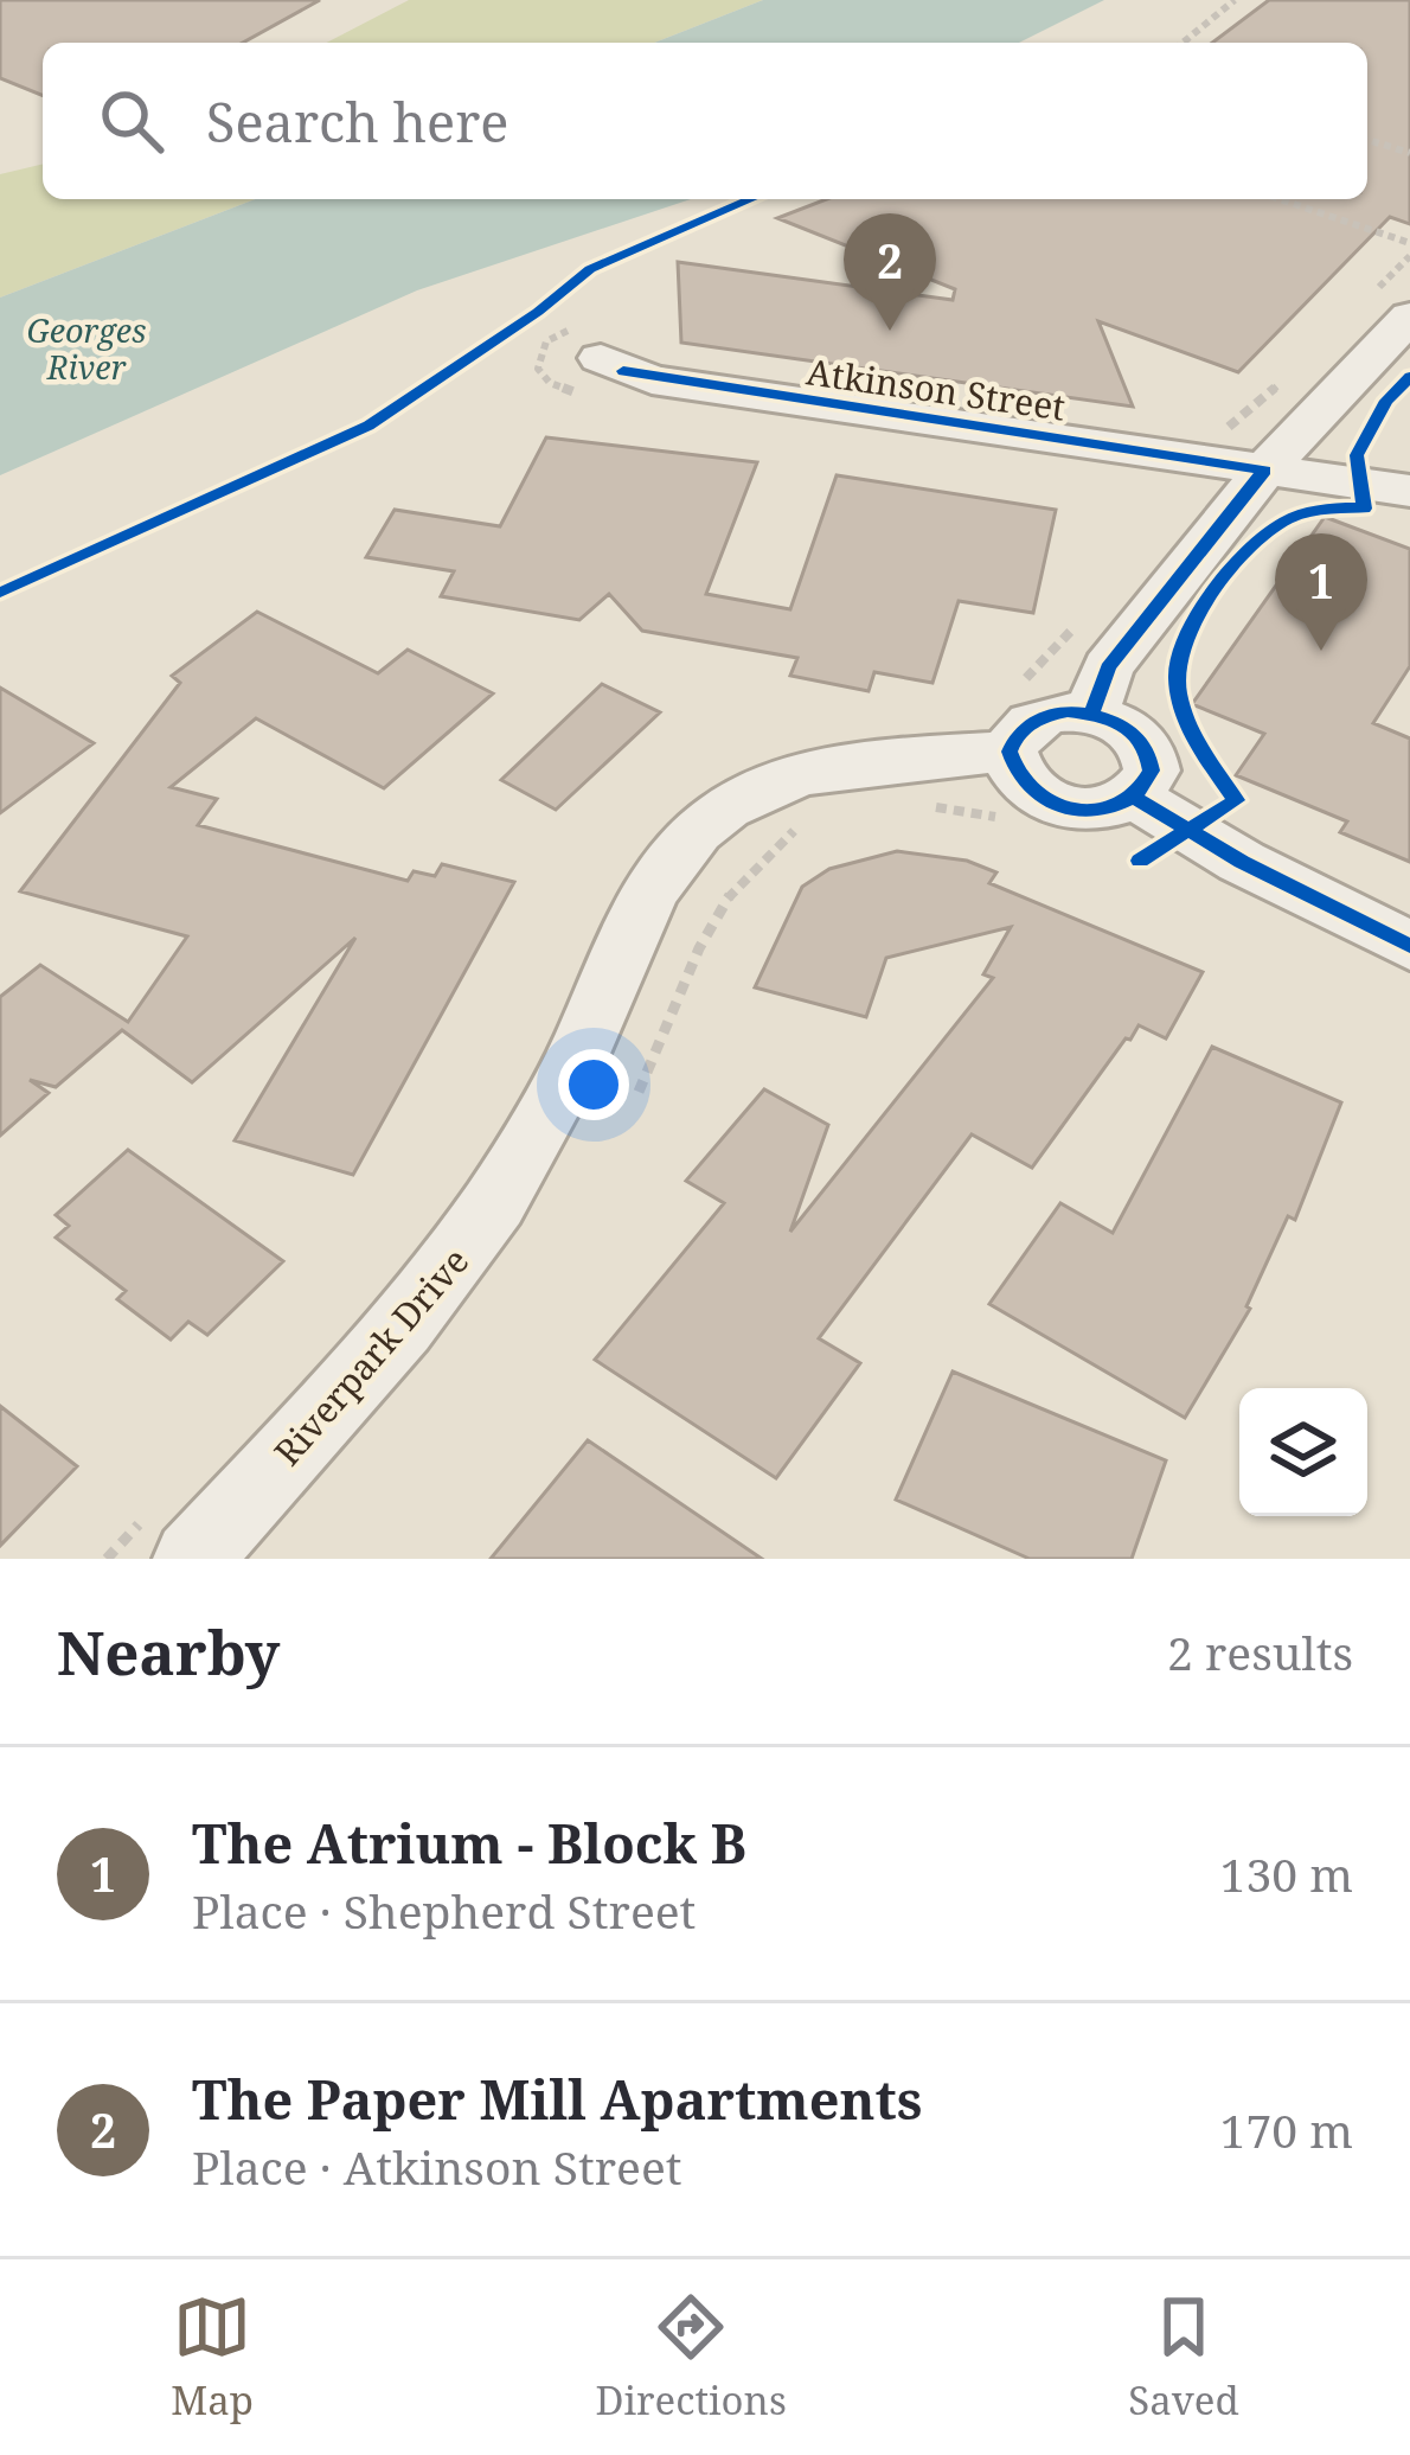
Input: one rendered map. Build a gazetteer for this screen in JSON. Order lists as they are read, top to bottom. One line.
{"streets":{"street":["Atkinson Street","Riverpark Drive"]},"water":["Georges River"],"page":{"search":"Search here","pins":["2","1"],"heading":["Nearby","2 results"],"list":[{"mark":"1","name":"The Atrium - Block B","note":"Place · Shepherd Street","value":"130 m"},{"mark":"2","name":"The Paper Mill Apartments","note":"Place · Atkinson Street","value":"170 m"}],"nav":["Map","Directions","Saved"]}}
